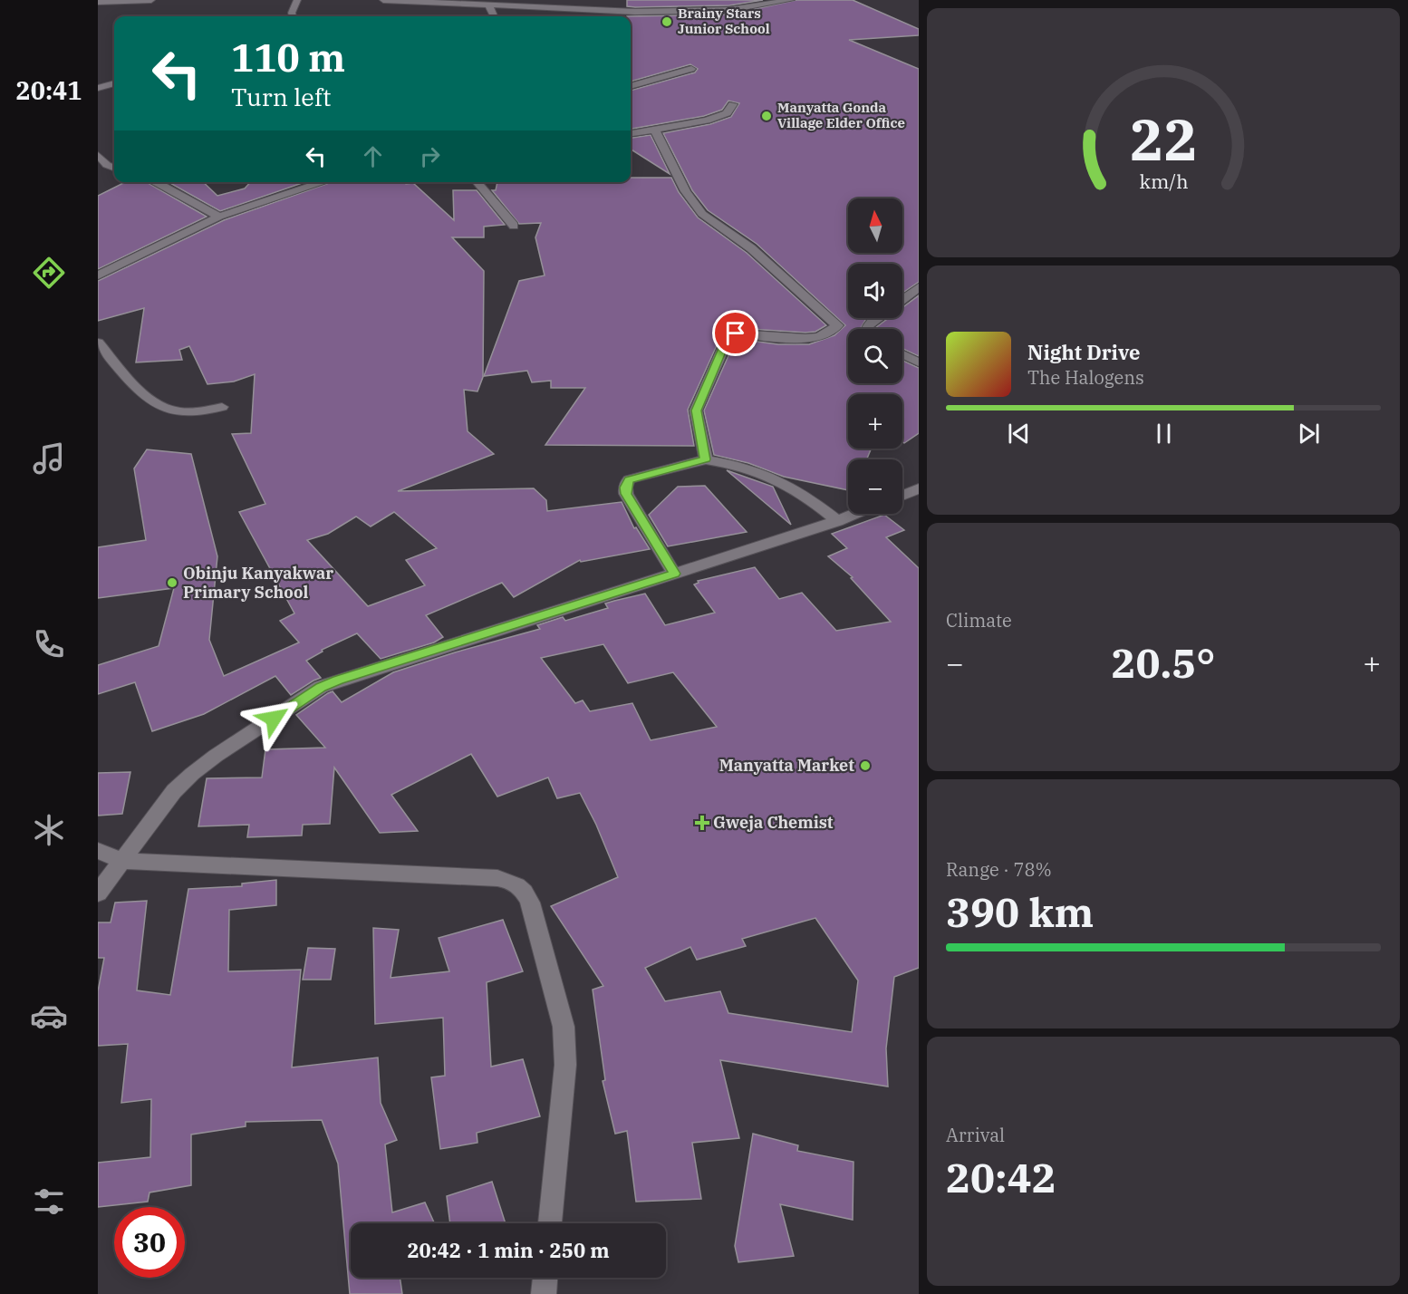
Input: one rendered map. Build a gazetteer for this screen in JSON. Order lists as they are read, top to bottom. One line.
{"places":{"other":["Brainy Stars Junior School","Manyatta Gonda Village Elder Office","Obinju Kanyakwar Primary School","Manyatta Market"],"health":["Gweja Chemist"]},"north":"top","page":{"tabs":"20:41","turn":["110 m","Turn left"],"map_buttons":["+","−"],"song":["Night Drive","The Halogens"],"tile":["Climate",["Range · 78%","390 km"],["Arrival","20:42"]],"heat":["−","20.5°","+"],"limit":"30","trip":"20:42 · 1 min · 250 m","gauge":["22","km/h"]}}
